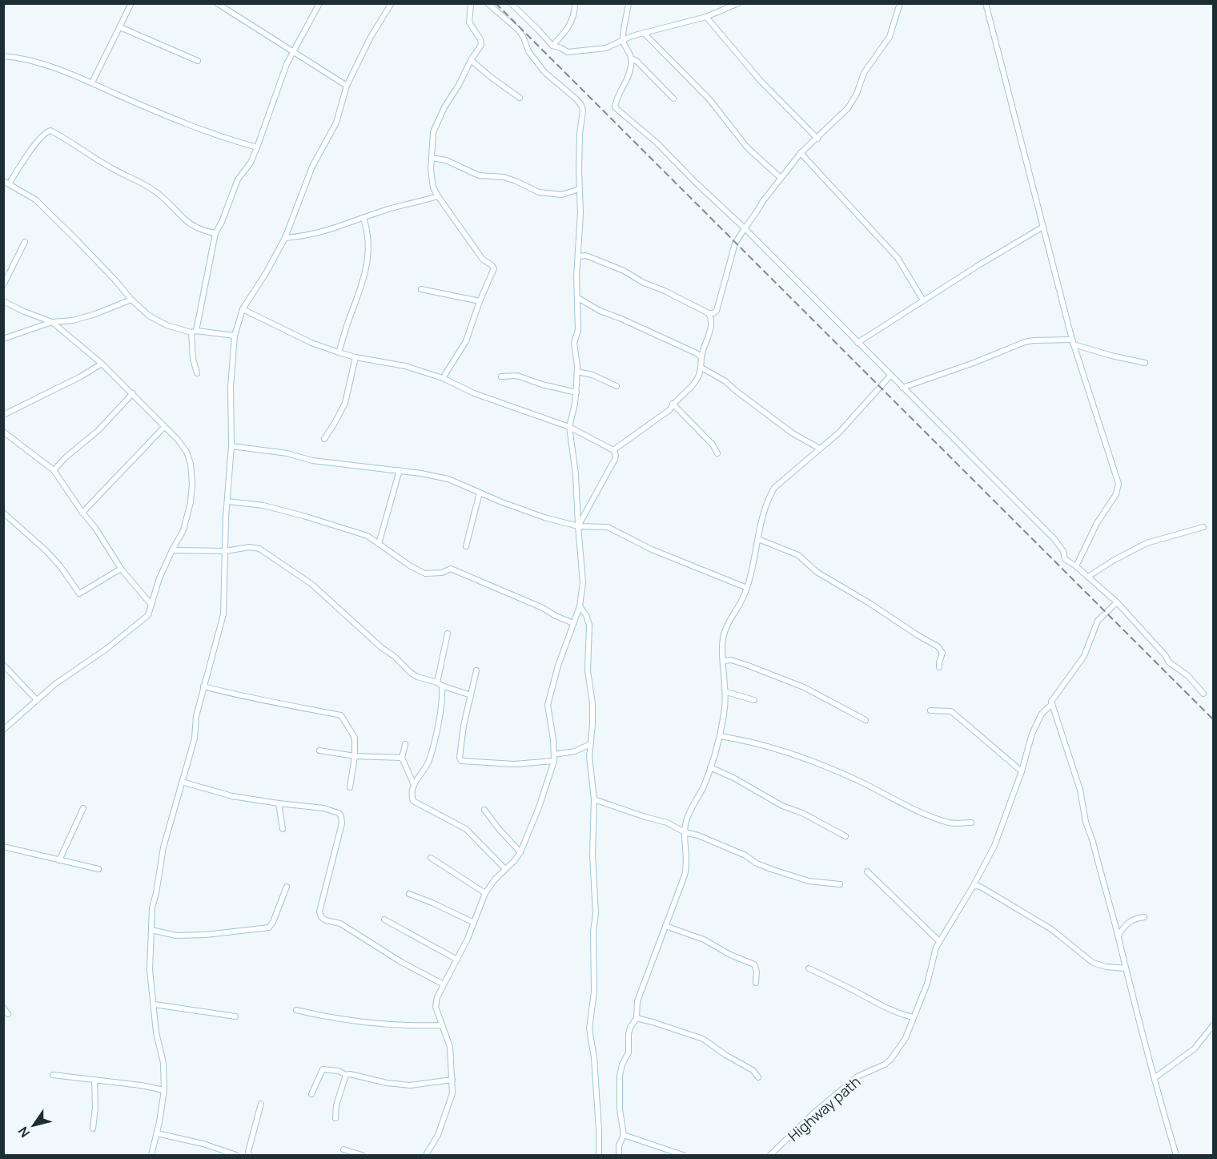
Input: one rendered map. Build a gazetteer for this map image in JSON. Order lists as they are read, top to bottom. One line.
{"streets":{"street":["Highway path"]},"north":"bottom left"}
